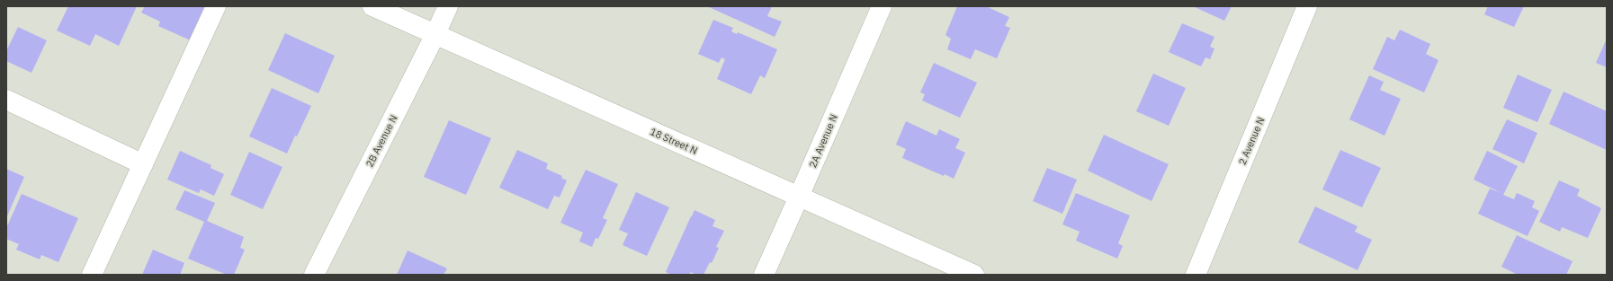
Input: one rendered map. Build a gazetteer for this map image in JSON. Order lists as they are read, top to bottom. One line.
{"streets":{"street":["2B Avenue N","18 Street N","2A Avenue N","2 Avenue N"]},"crossings":[["2B Avenue N","18 Street N"],["18 Street N","2A Avenue N"]]}
